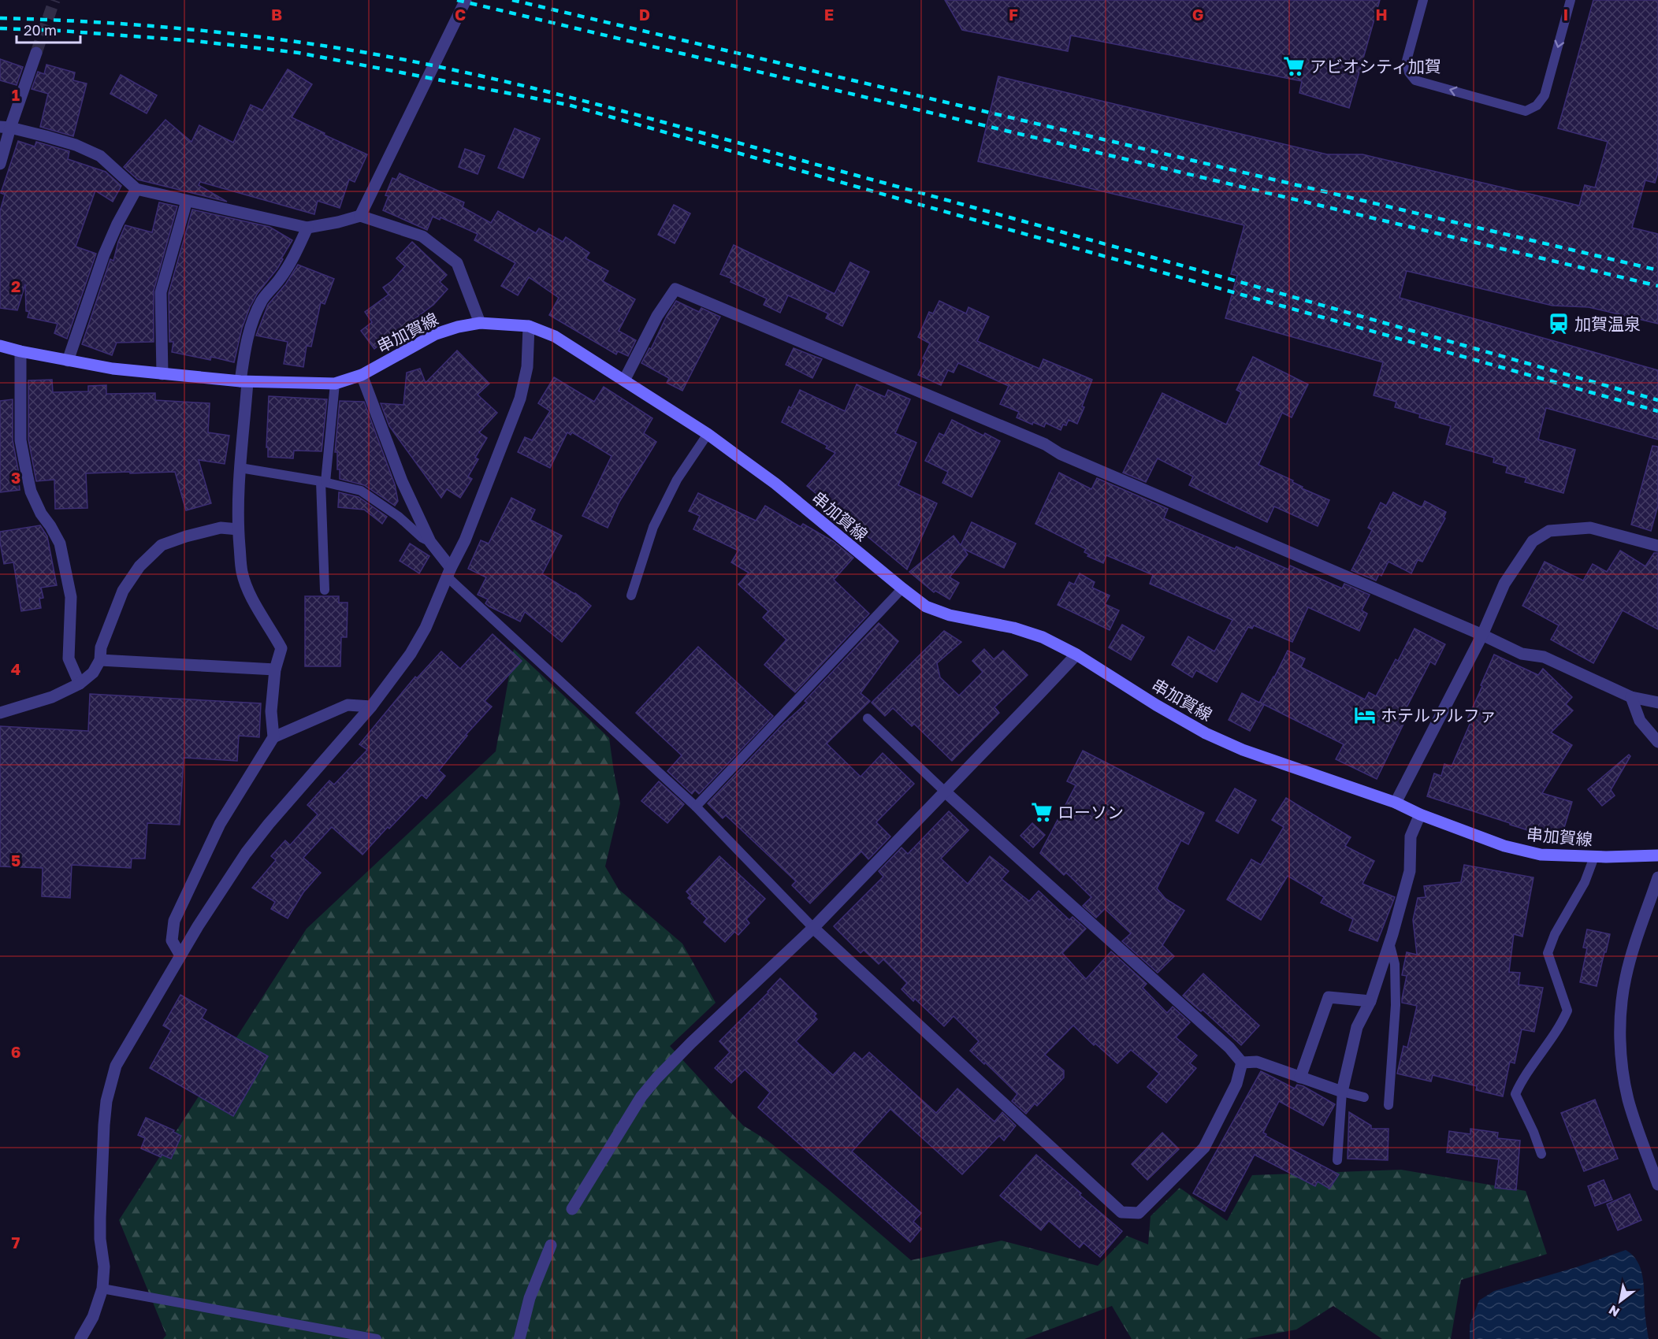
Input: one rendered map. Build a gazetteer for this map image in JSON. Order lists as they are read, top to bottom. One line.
{"streets":{"main road":["串加賀線"]},"places":{"supermarket":["アビオシティ加賀","ローソン"],"station":["加賀温泉"],"hotel":["ホテルアルファ"]},"scale_bar":"20 m","north":"bottom left","grid":{"columns":["B","C","D","E","F","G","H","I"],"rows":["1","2","3","4","5","6","7"]}}
